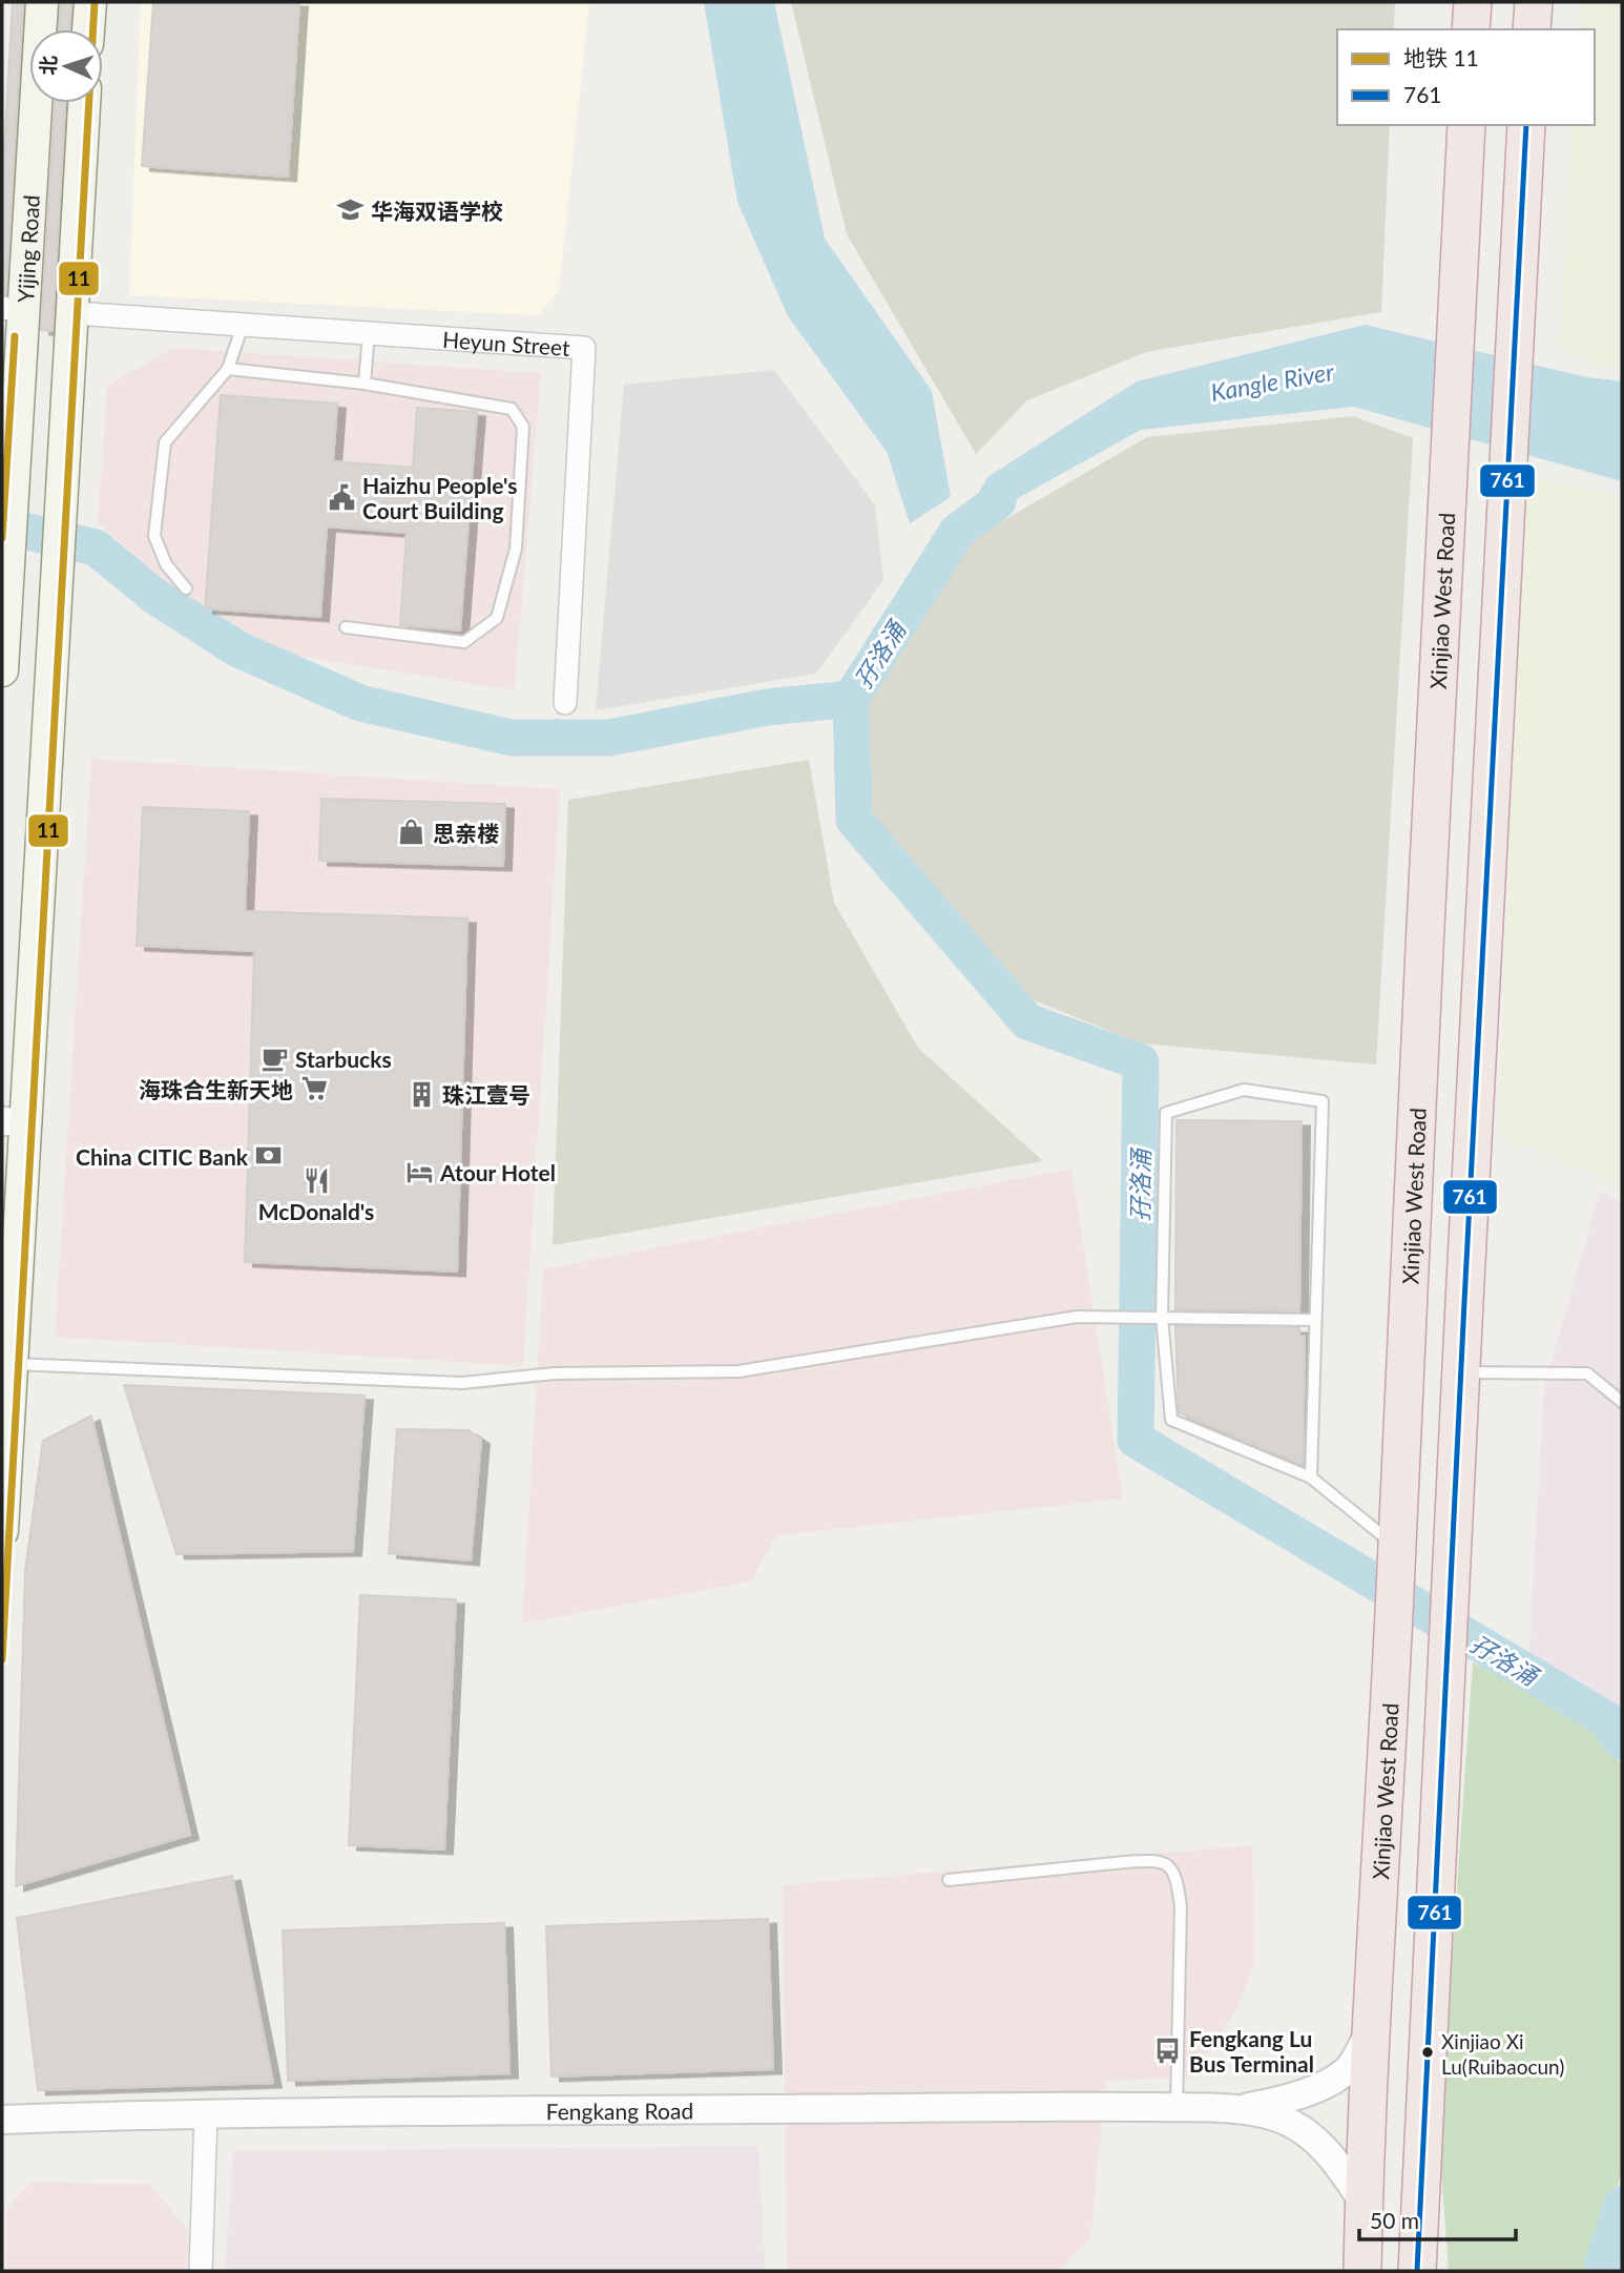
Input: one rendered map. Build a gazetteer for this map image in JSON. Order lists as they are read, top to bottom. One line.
{"streets":{"highway":["Xinjiao West Road"],"main road":["Yijing Road"],"street":["Heyun Street","Fengkang Road"]},"water":["Kangle River","孖洛涌"],"places":{"school or university":["华海双语学校"],"public building":["Haizhu People's Court Building"],"shop":["思亲楼"],"cafe":["Starbucks"],"supermarket":["海珠合生新天地"],"building":["珠江壹号"],"bank":["China CITIC Bank"],"hotel":["Atour Hotel"],"restaurant":["McDonald's"],"bus stop":["Fengkang Lu Bus Terminal"],"other":["Xinjiao Xi Lu(Ruibaocun)"]},"lines":["metro line 11","transit line 761"],"legend":["地铁 11","761"],"scale_bar":"50 m","north":"left"}
